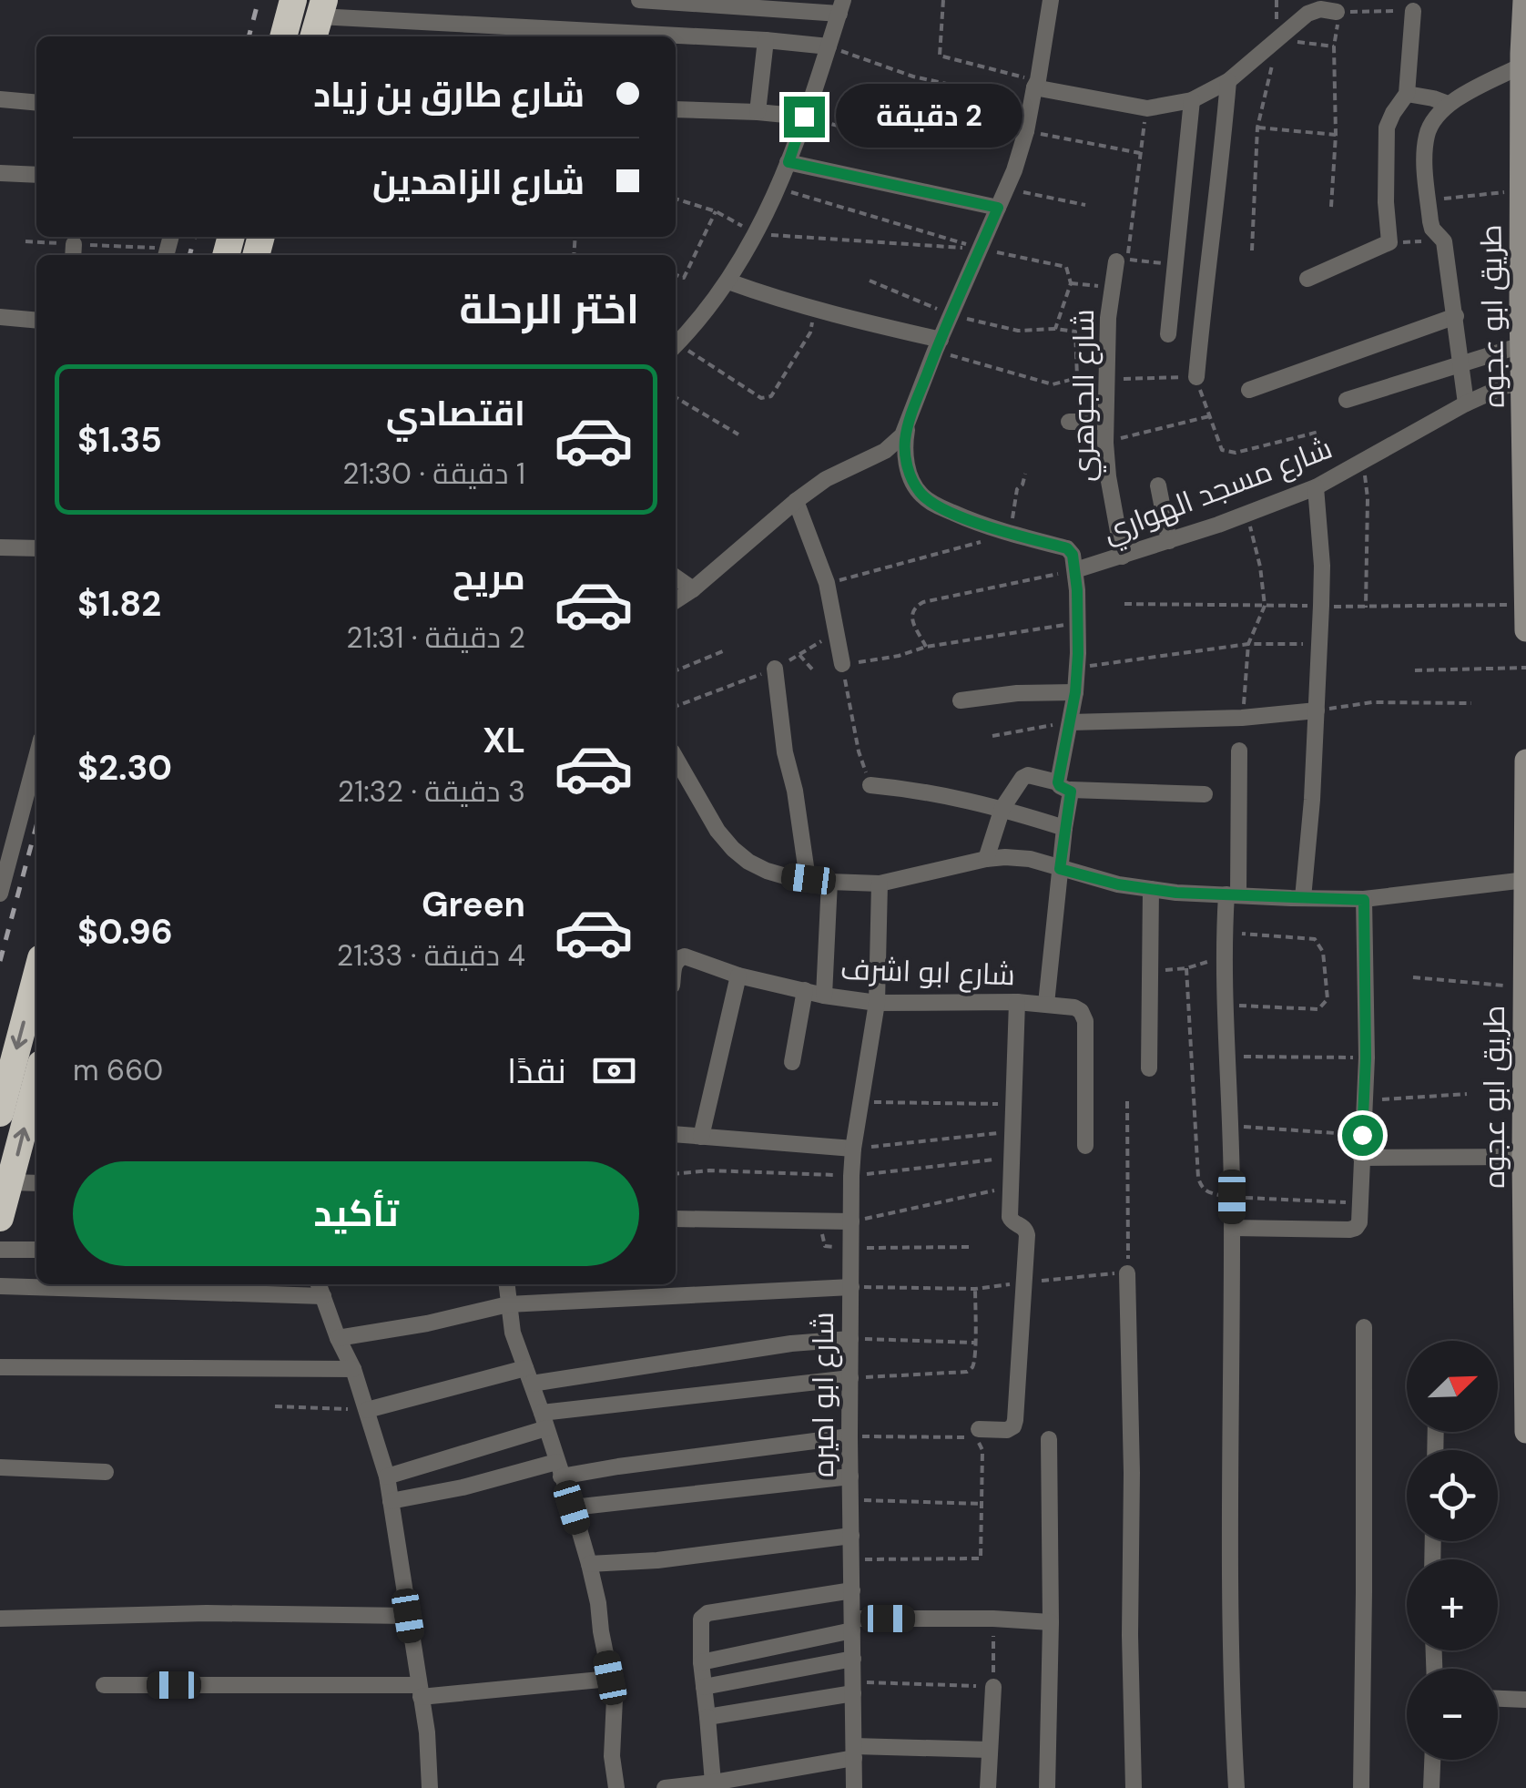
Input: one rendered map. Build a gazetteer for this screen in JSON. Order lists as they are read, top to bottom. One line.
{"streets":{"street":["طريق ابو عجوه","شارع الجوهري","شارع مسجد الهواري","شارع ابو اشرف","شارع ابو اميره"]},"crossings":[["طريق ابو عجوه","شارع مسجد الهواري"],["شارع الجوهري","شارع مسجد الهواري"],["شارع ابو اشرف","شارع ابو اميره"]],"north":"top right","page":{"banner":["شارع طارق بن زياد","شارع الزاهدين"],"bubble":"2 دقيقة","heading":"اختر الرحلة","list":[{"name":"اقتصادي","note":"1 دقيقة · 21:30","value":"$1.35"},{"name":"مريح","note":"2 دقيقة · 21:31","value":"$1.82"},{"name":"XL","note":"3 دقيقة · 21:32","value":"$2.30"},{"name":"Green","note":"4 دقيقة · 21:33","value":"$0.96"}],"pay":["نقدًا","660 m"],"buttons":"تأكيد","map_buttons":["+","−"]}}
